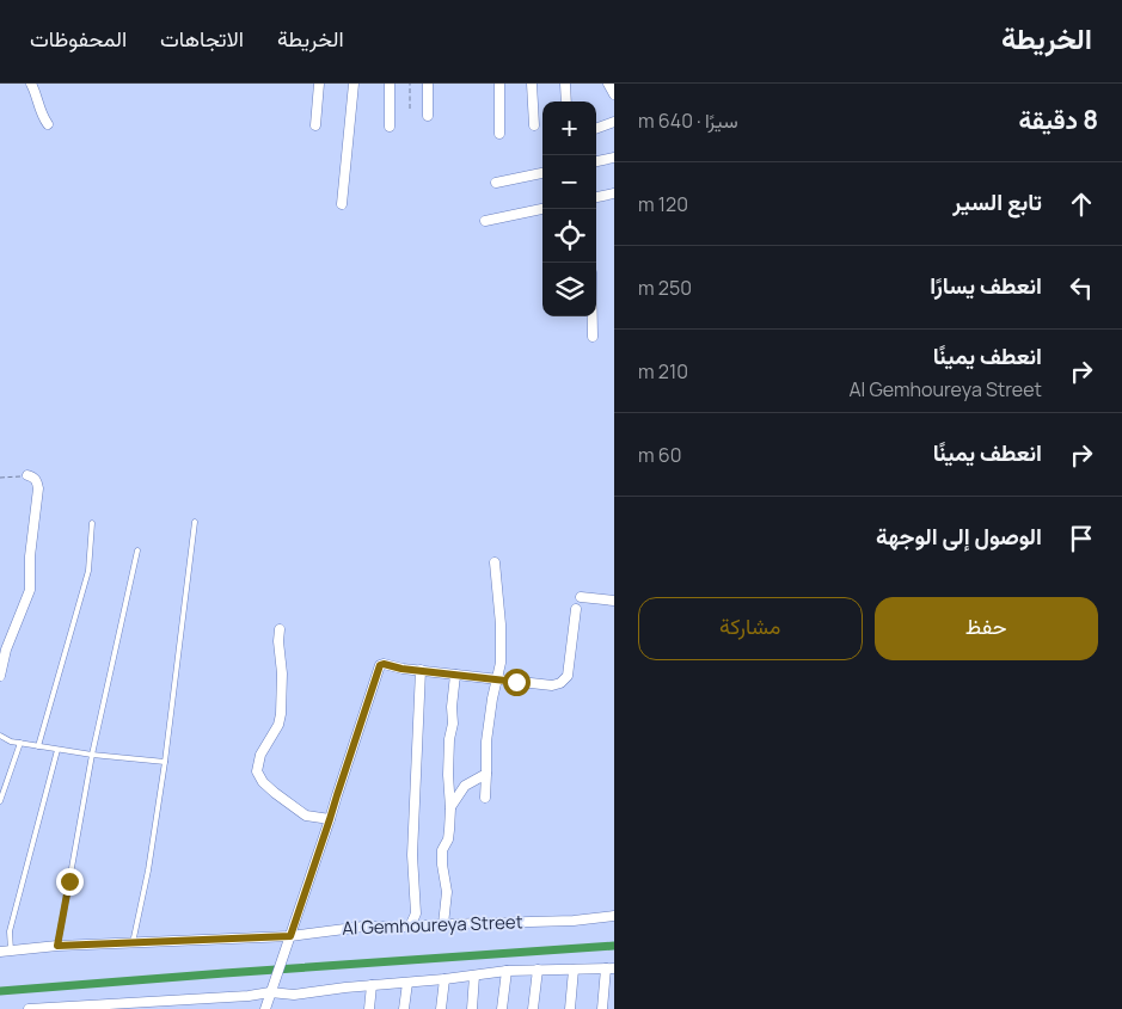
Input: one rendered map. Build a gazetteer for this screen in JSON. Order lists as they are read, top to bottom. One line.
{"streets":{"street":["Al Gemhoureya Street"]},"page":{"header":"الخريطة","nav":["الخريطة","الاتجاهات","المحفوظات"],"heading":["8 دقيقة","سيرًا · 640 m"],"map_buttons":["+","−"],"list":[["تابع السير","120 m"],["انعطف يسارًا","250 m"],["انعطف يمينًا","Al Gemhoureya Street","210 m"],["انعطف يمينًا","60 m"],"الوصول إلى الوجهة"],"buttons":["حفظ","مشاركة"]}}
